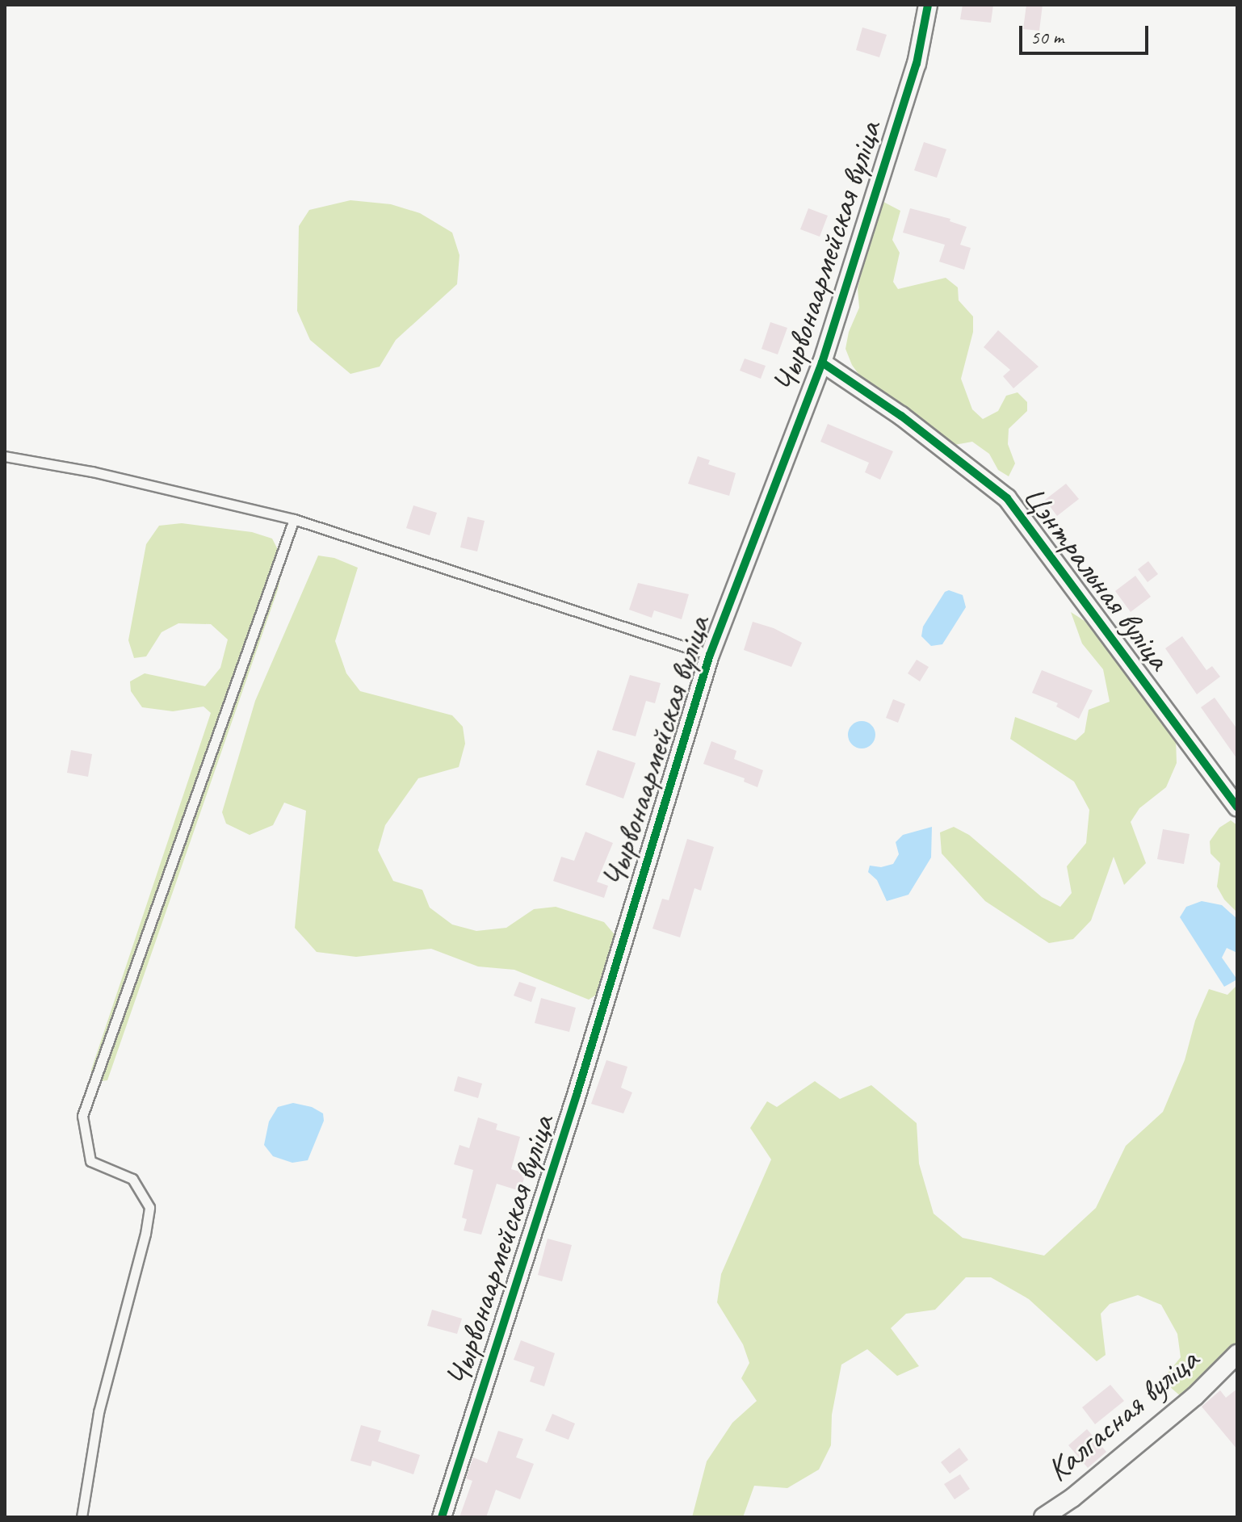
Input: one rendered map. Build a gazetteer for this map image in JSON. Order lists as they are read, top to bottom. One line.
{"streets":{"street":["Чырвонаармейская вуліца","Цэнтральная вуліца","Калгасная вуліца"]},"crossings":[["Чырвонаармейская вуліца","Цэнтральная вуліца"]],"scale_bar":"50 m"}
